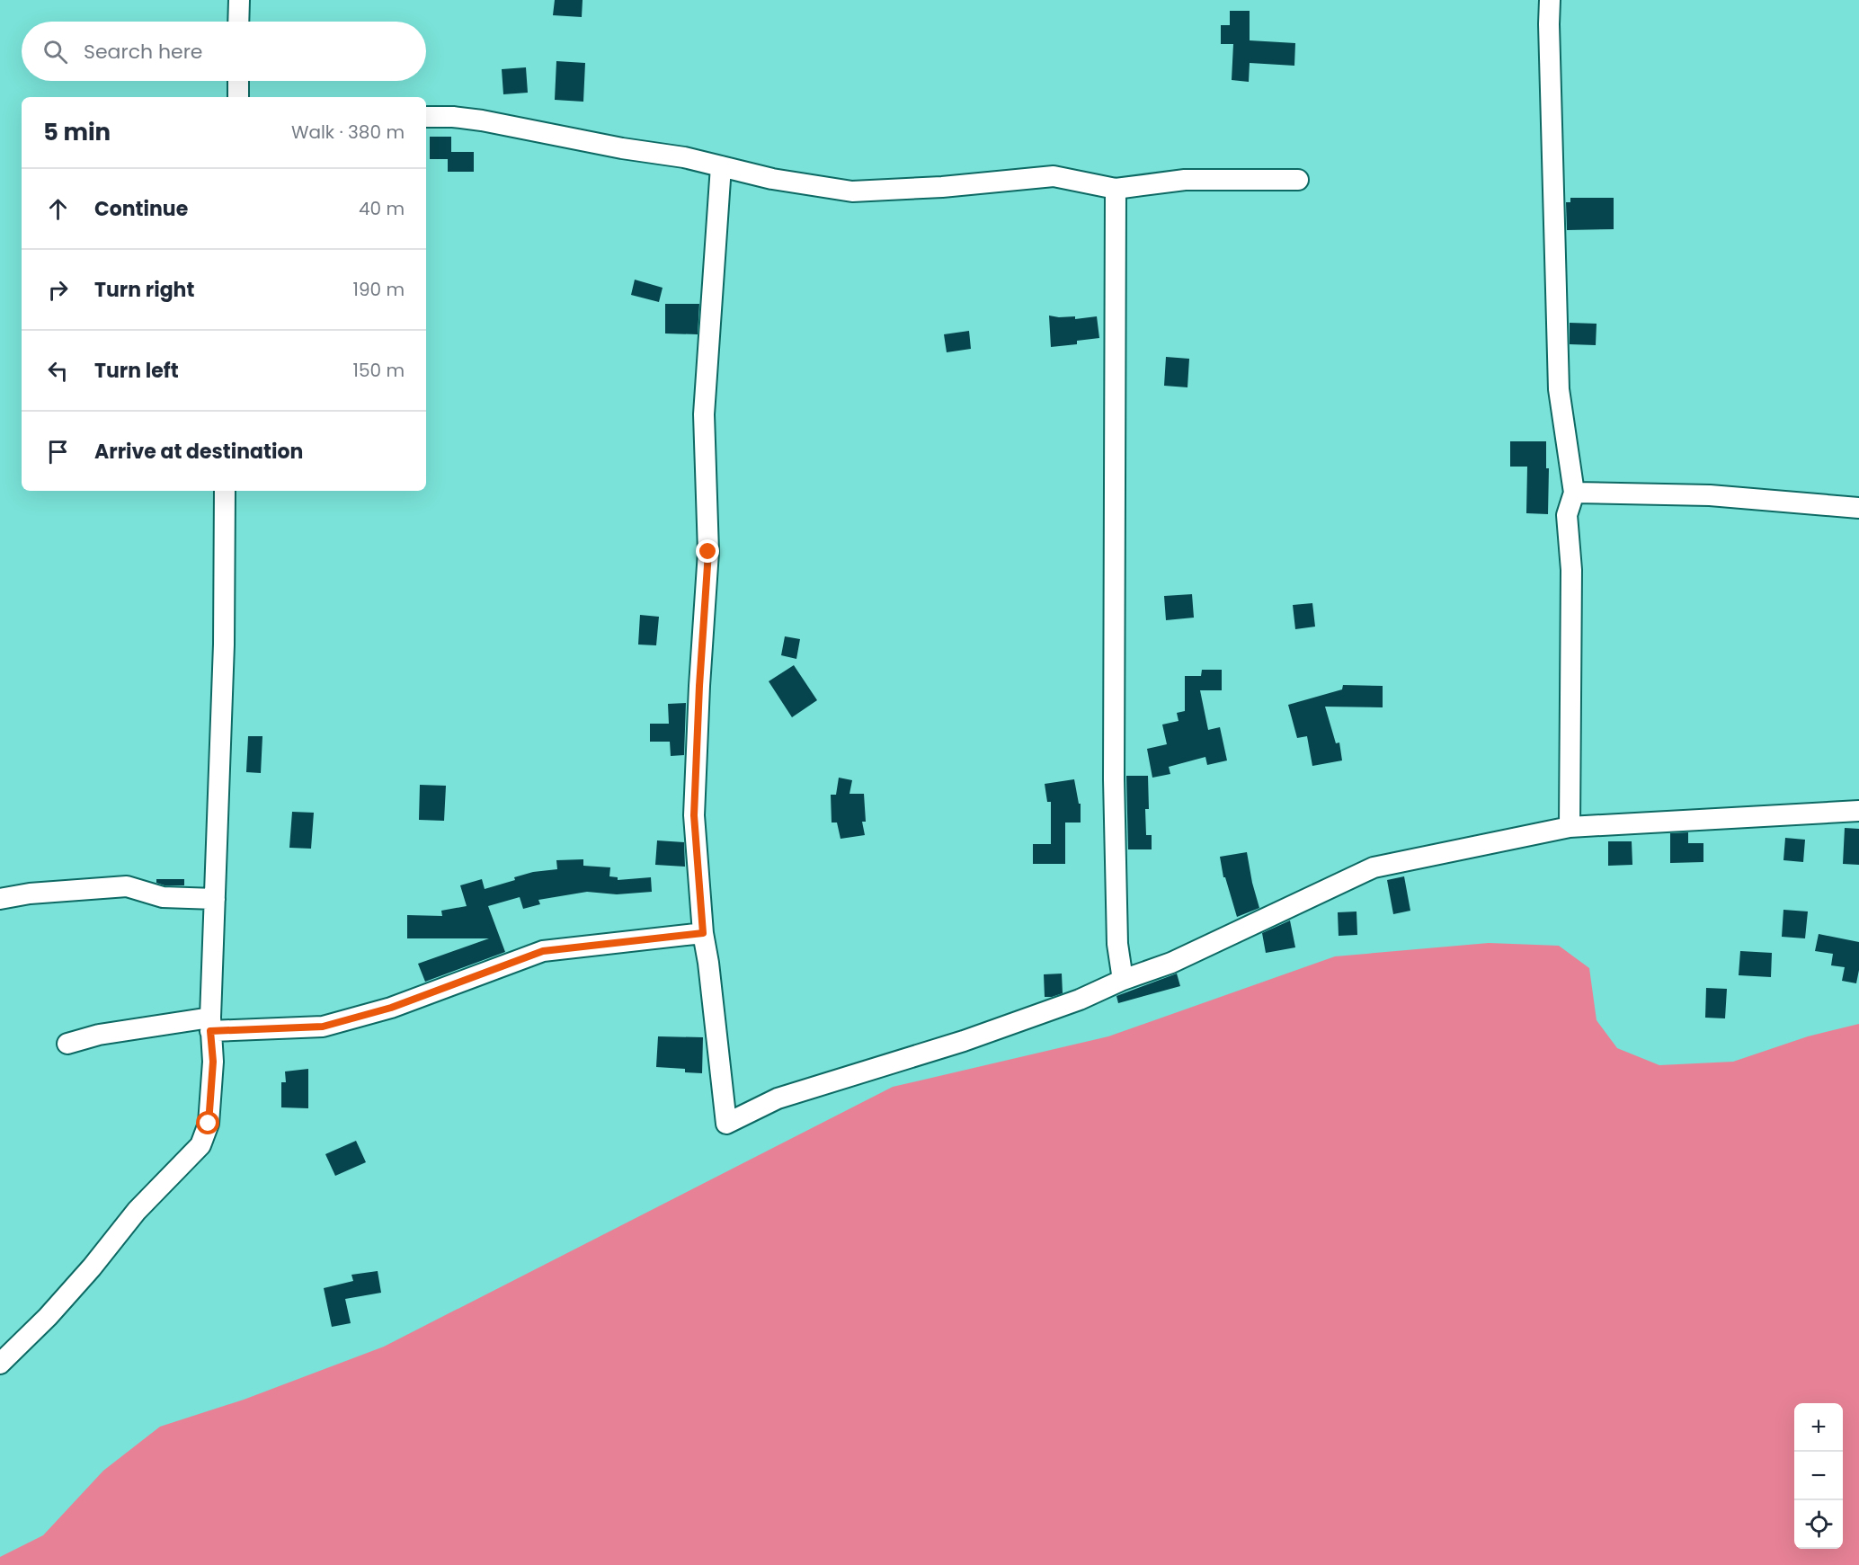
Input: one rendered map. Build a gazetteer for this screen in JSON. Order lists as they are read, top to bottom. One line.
{"page":{"search":"Search here","heading":["5 min","Walk · 380 m"],"list":[["Continue","40 m"],["Turn right","190 m"],["Turn left","150 m"],"Arrive at destination"],"map_buttons":["+","−"]}}
